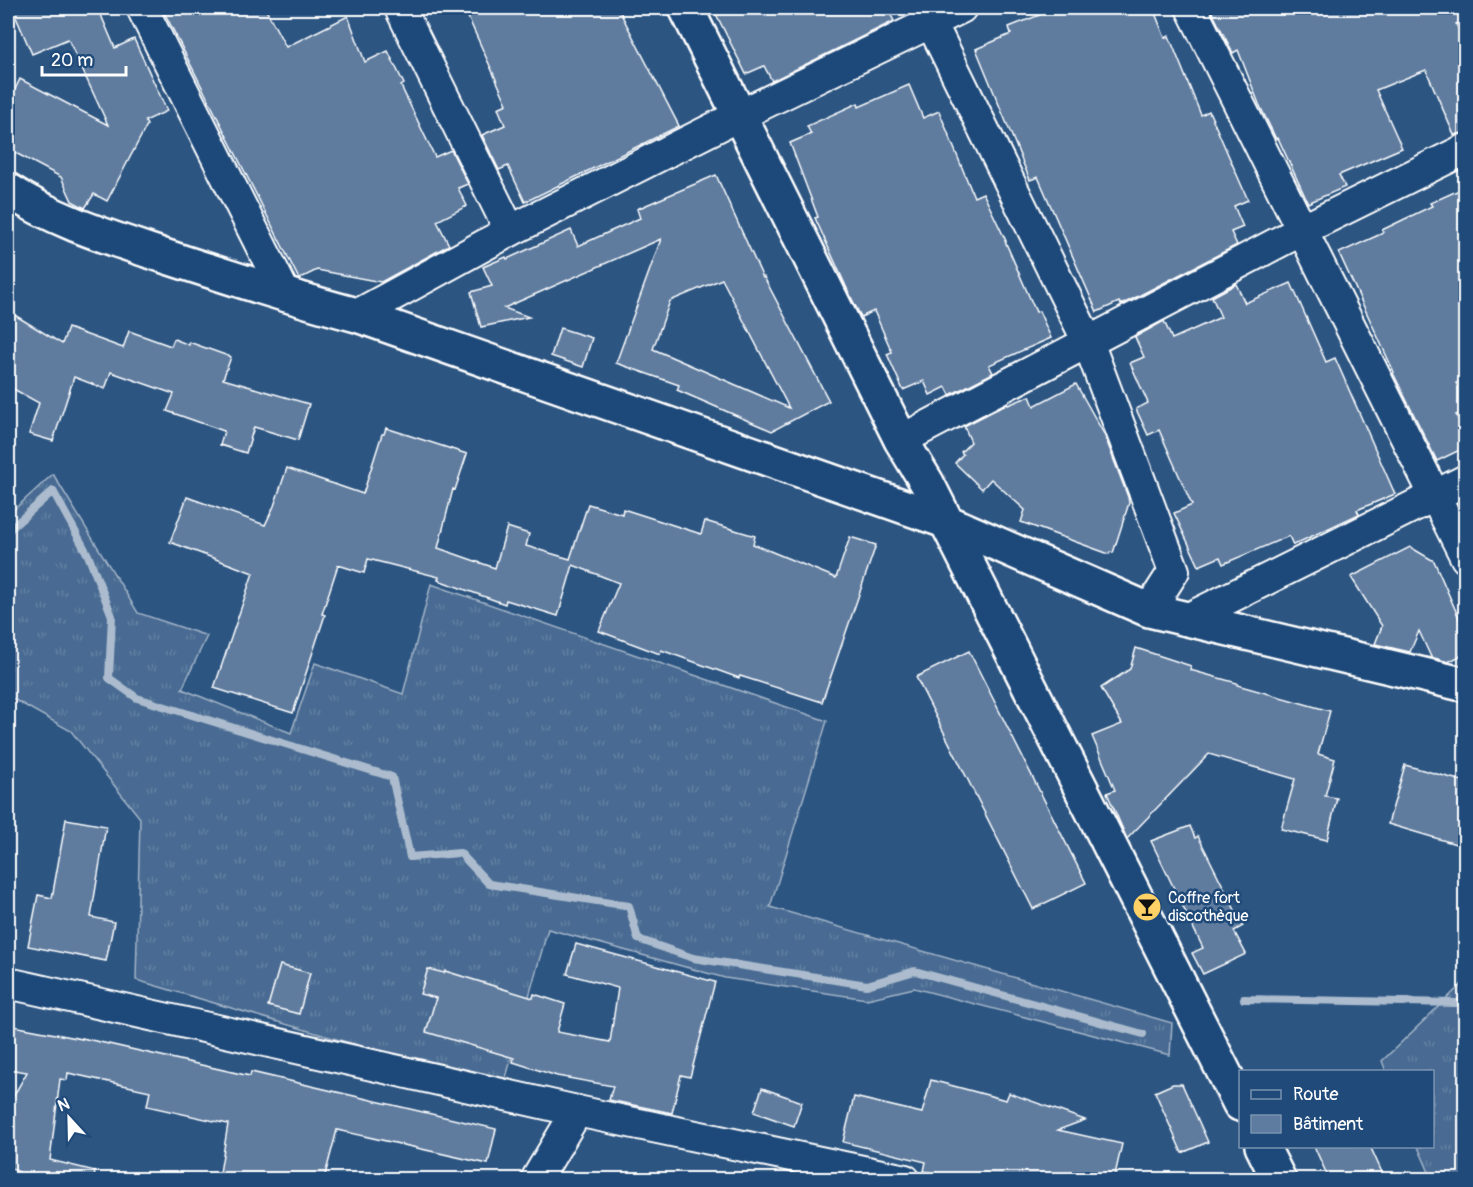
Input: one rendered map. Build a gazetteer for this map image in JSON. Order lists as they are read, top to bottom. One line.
{"places":{"bar":["Coffre fort discothèque"]},"legend":["Route","Bâtiment"],"scale_bar":"20 m","north":"top"}
